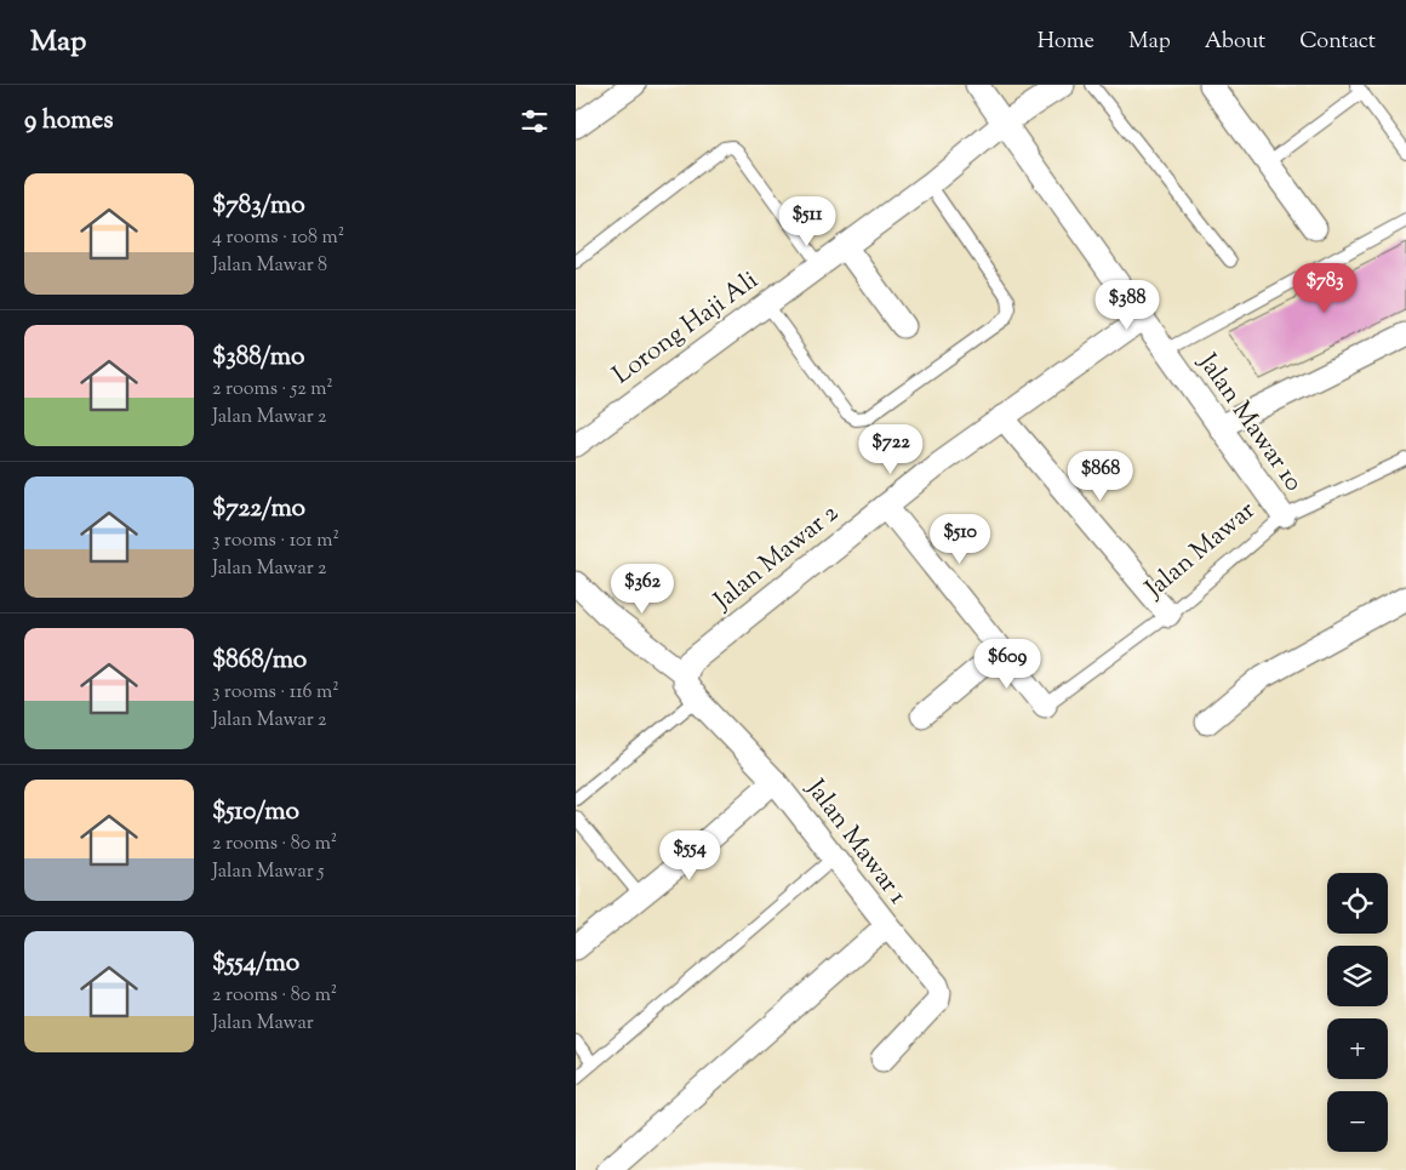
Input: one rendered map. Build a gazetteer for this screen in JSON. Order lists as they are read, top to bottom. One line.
{"streets":{"street":["Lorong Haji Ali","Jalan Mawar 10","Jalan Mawar 2","Jalan Mawar 1"],"lane":["Jalan Mawar"]},"crossings":[["Lorong Haji Ali","Jalan Mawar 10"],["Jalan Mawar 10","Jalan Mawar"],["Jalan Mawar 10","Jalan Mawar 2"],["Jalan Mawar 2","Jalan Mawar 1"]],"page":{"header":"Map","nav":["Home","Map","About","Contact"],"heading":"9 homes","list":[{"name":"$783/mo","note":"4 rooms · 108 m² · Jalan Mawar 8"},{"name":"$388/mo","note":"2 rooms · 52 m² · Jalan Mawar 2"},{"name":"$722/mo","note":"3 rooms · 101 m² · Jalan Mawar 2"},{"name":"$868/mo","note":"3 rooms · 116 m² · Jalan Mawar 2"},{"name":"$510/mo","note":"2 rooms · 80 m² · Jalan Mawar 5"},{"name":"$554/mo","note":"2 rooms · 80 m² · Jalan Mawar"}],"price":["$511","$783","$388","$722","$868","$510","$362","$609","$554"],"map_buttons":["+","−"]}}
